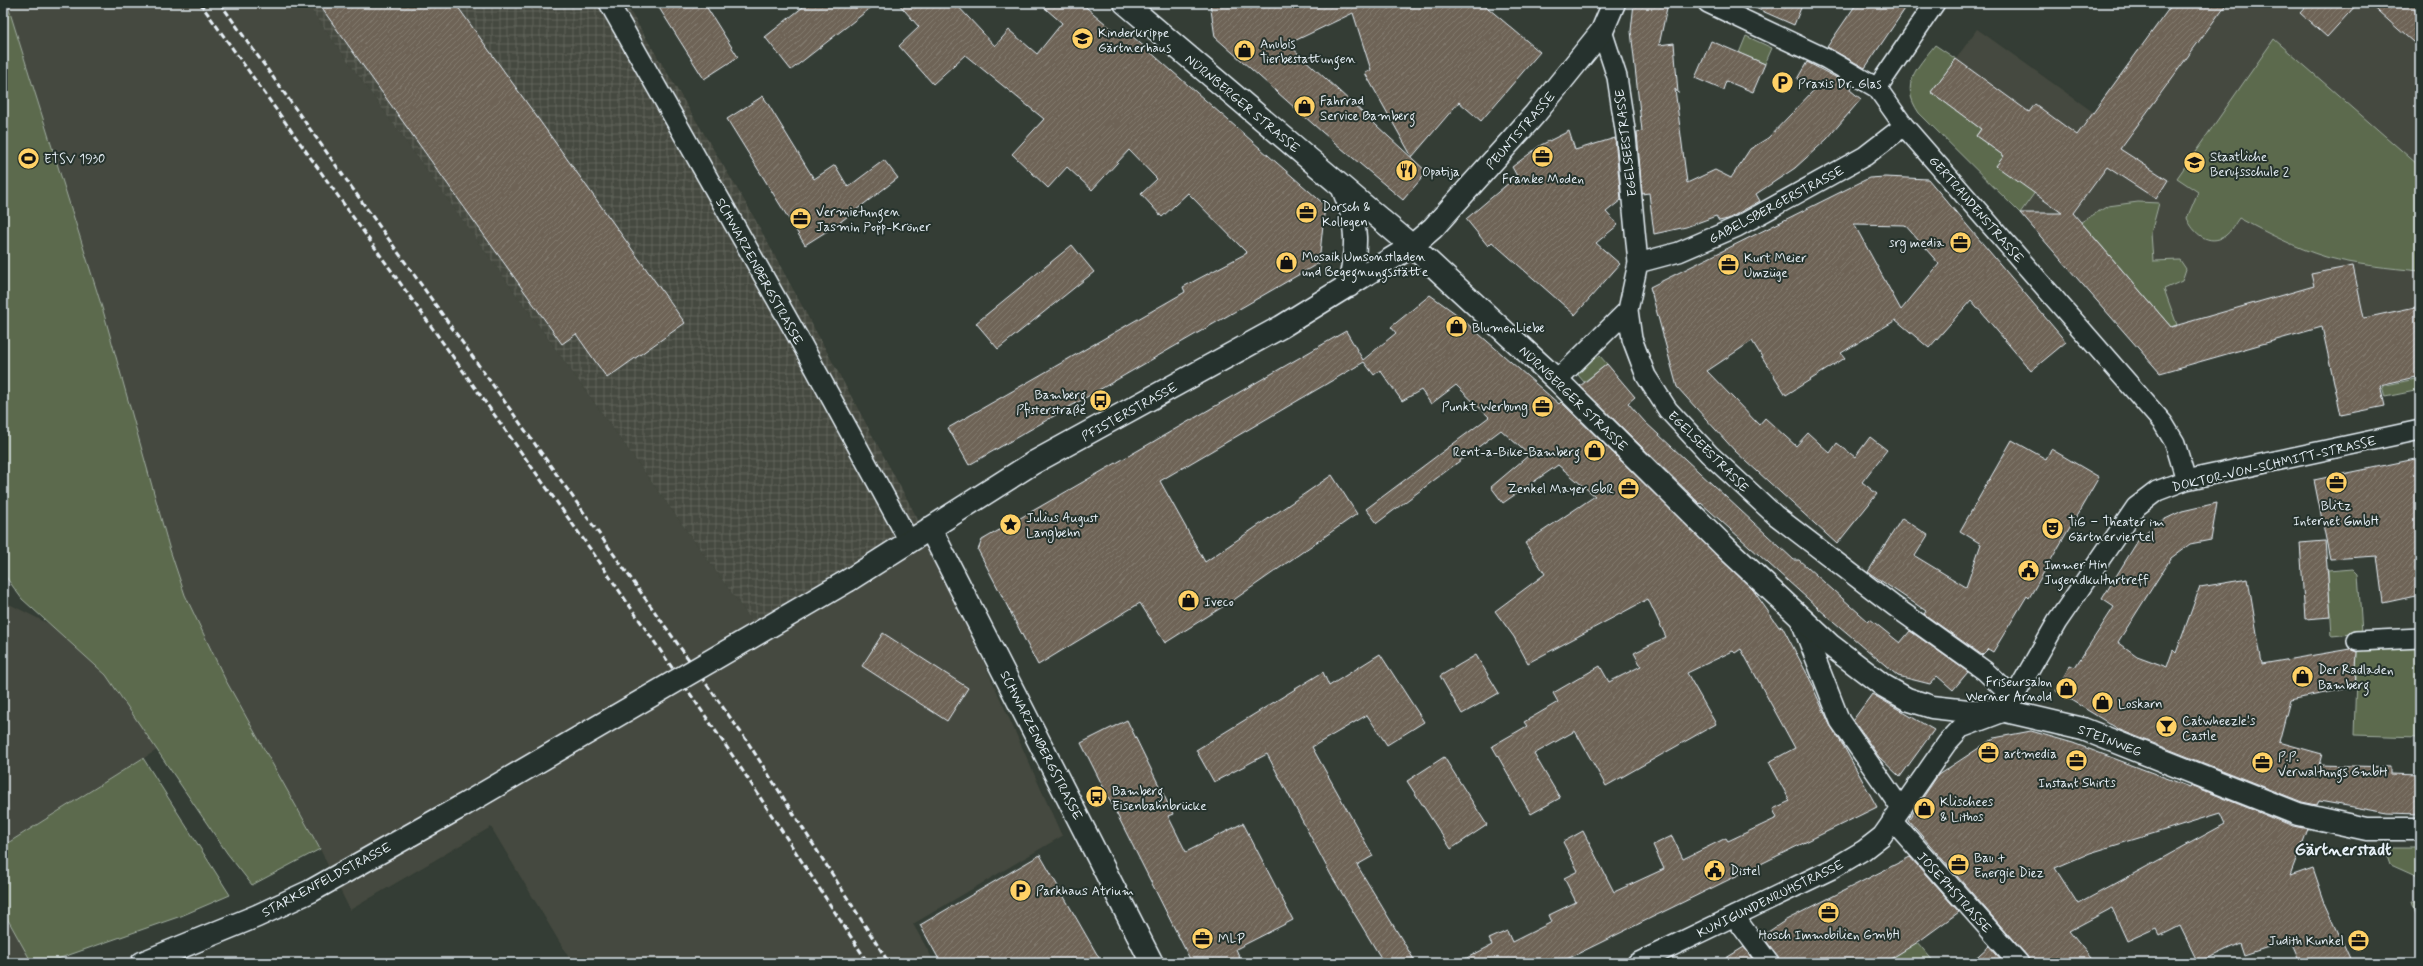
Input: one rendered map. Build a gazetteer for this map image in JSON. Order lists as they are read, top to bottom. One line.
{"streets":{"street":["NÜRNBERGER STRASSE","PEUNTSTRASSE","EGELSEESTRASSE","GABELSBERGERSTRASSE","GERTRAUDENSTRASSE","SCHWARZENBERGSTRASSE","PFISTERSTRASSE","DOKTOR-VON-SCHMITT-STRASSE","STEINWEG","STARKENFELDSTRASSE","JOSEPHSTRASSE","KUNIGUNDENRUHSTRASSE"]},"crossings":[["NÜRNBERGER STRASSE","PEUNTSTRASSE"],["NÜRNBERGER STRASSE","EGELSEESTRASSE"],["NÜRNBERGER STRASSE","PFISTERSTRASSE"],["NÜRNBERGER STRASSE","DOKTOR-VON-SCHMITT-STRASSE"],["NÜRNBERGER STRASSE","STEINWEG"],["NÜRNBERGER STRASSE","JOSEPHSTRASSE"],["NÜRNBERGER STRASSE","KUNIGUNDENRUHSTRASSE"],["PEUNTSTRASSE","EGELSEESTRASSE"],["PEUNTSTRASSE","PFISTERSTRASSE"],["EGELSEESTRASSE","GABELSBERGERSTRASSE"],["EGELSEESTRASSE","DOKTOR-VON-SCHMITT-STRASSE"],["EGELSEESTRASSE","STEINWEG"],["GABELSBERGERSTRASSE","GERTRAUDENSTRASSE"],["GERTRAUDENSTRASSE","DOKTOR-VON-SCHMITT-STRASSE"],["SCHWARZENBERGSTRASSE","PFISTERSTRASSE"],["PFISTERSTRASSE","STARKENFELDSTRASSE"],["DOKTOR-VON-SCHMITT-STRASSE","STEINWEG"],["JOSEPHSTRASSE","KUNIGUNDENRUHSTRASSE"]],"districts":["Gärtnerstadt"],"places":{"school or university":["Kinderkrippe Gärtnerhaus","Staatliche Berufsschule 2"],"shop":["Anubis Tierbestattungen","Fahrrad Service Bamberg","Mosaik Umsonstladen und Begegnungsstätte","BlumenLiebe","Rent-a-Bike-Bamberg","Iveco","Der Radladen Bamberg","Friseursalon Werner Arnold","Loskarn","Klischees & Lithos"],"parking":["Praxis Dr. Glas","Parkhaus Atrium"],"office":["Franke Moden","Dorsch & Kollegen","Vermietungen Jasmin Popp-Kröner","srg media","Kurt Meier Umzüge","Punkt Werbung","Blitz Internet GmbH","Zenkel Mayer GbR","artmedia","Instant Shirts","P.P. Verwaltungs GmbH","Bau + Energie Diez","Hosch Immobilien GmbH","MLP","Judith Kunkel"],"sports":["ETSV 1930"],"restaurant":["Opatija"],"bus stop":["Bamberg Pfisterstraße","Bamberg Eisenbahnbrücke"],"place":["Julius August Langbehn"],"theatre":["TiG – Theater im Gärtnerviertel"],"public building":["Immer Hin Jugendkulturtreff","Distel"],"bar":["Catwheezle's Castle"]}}
